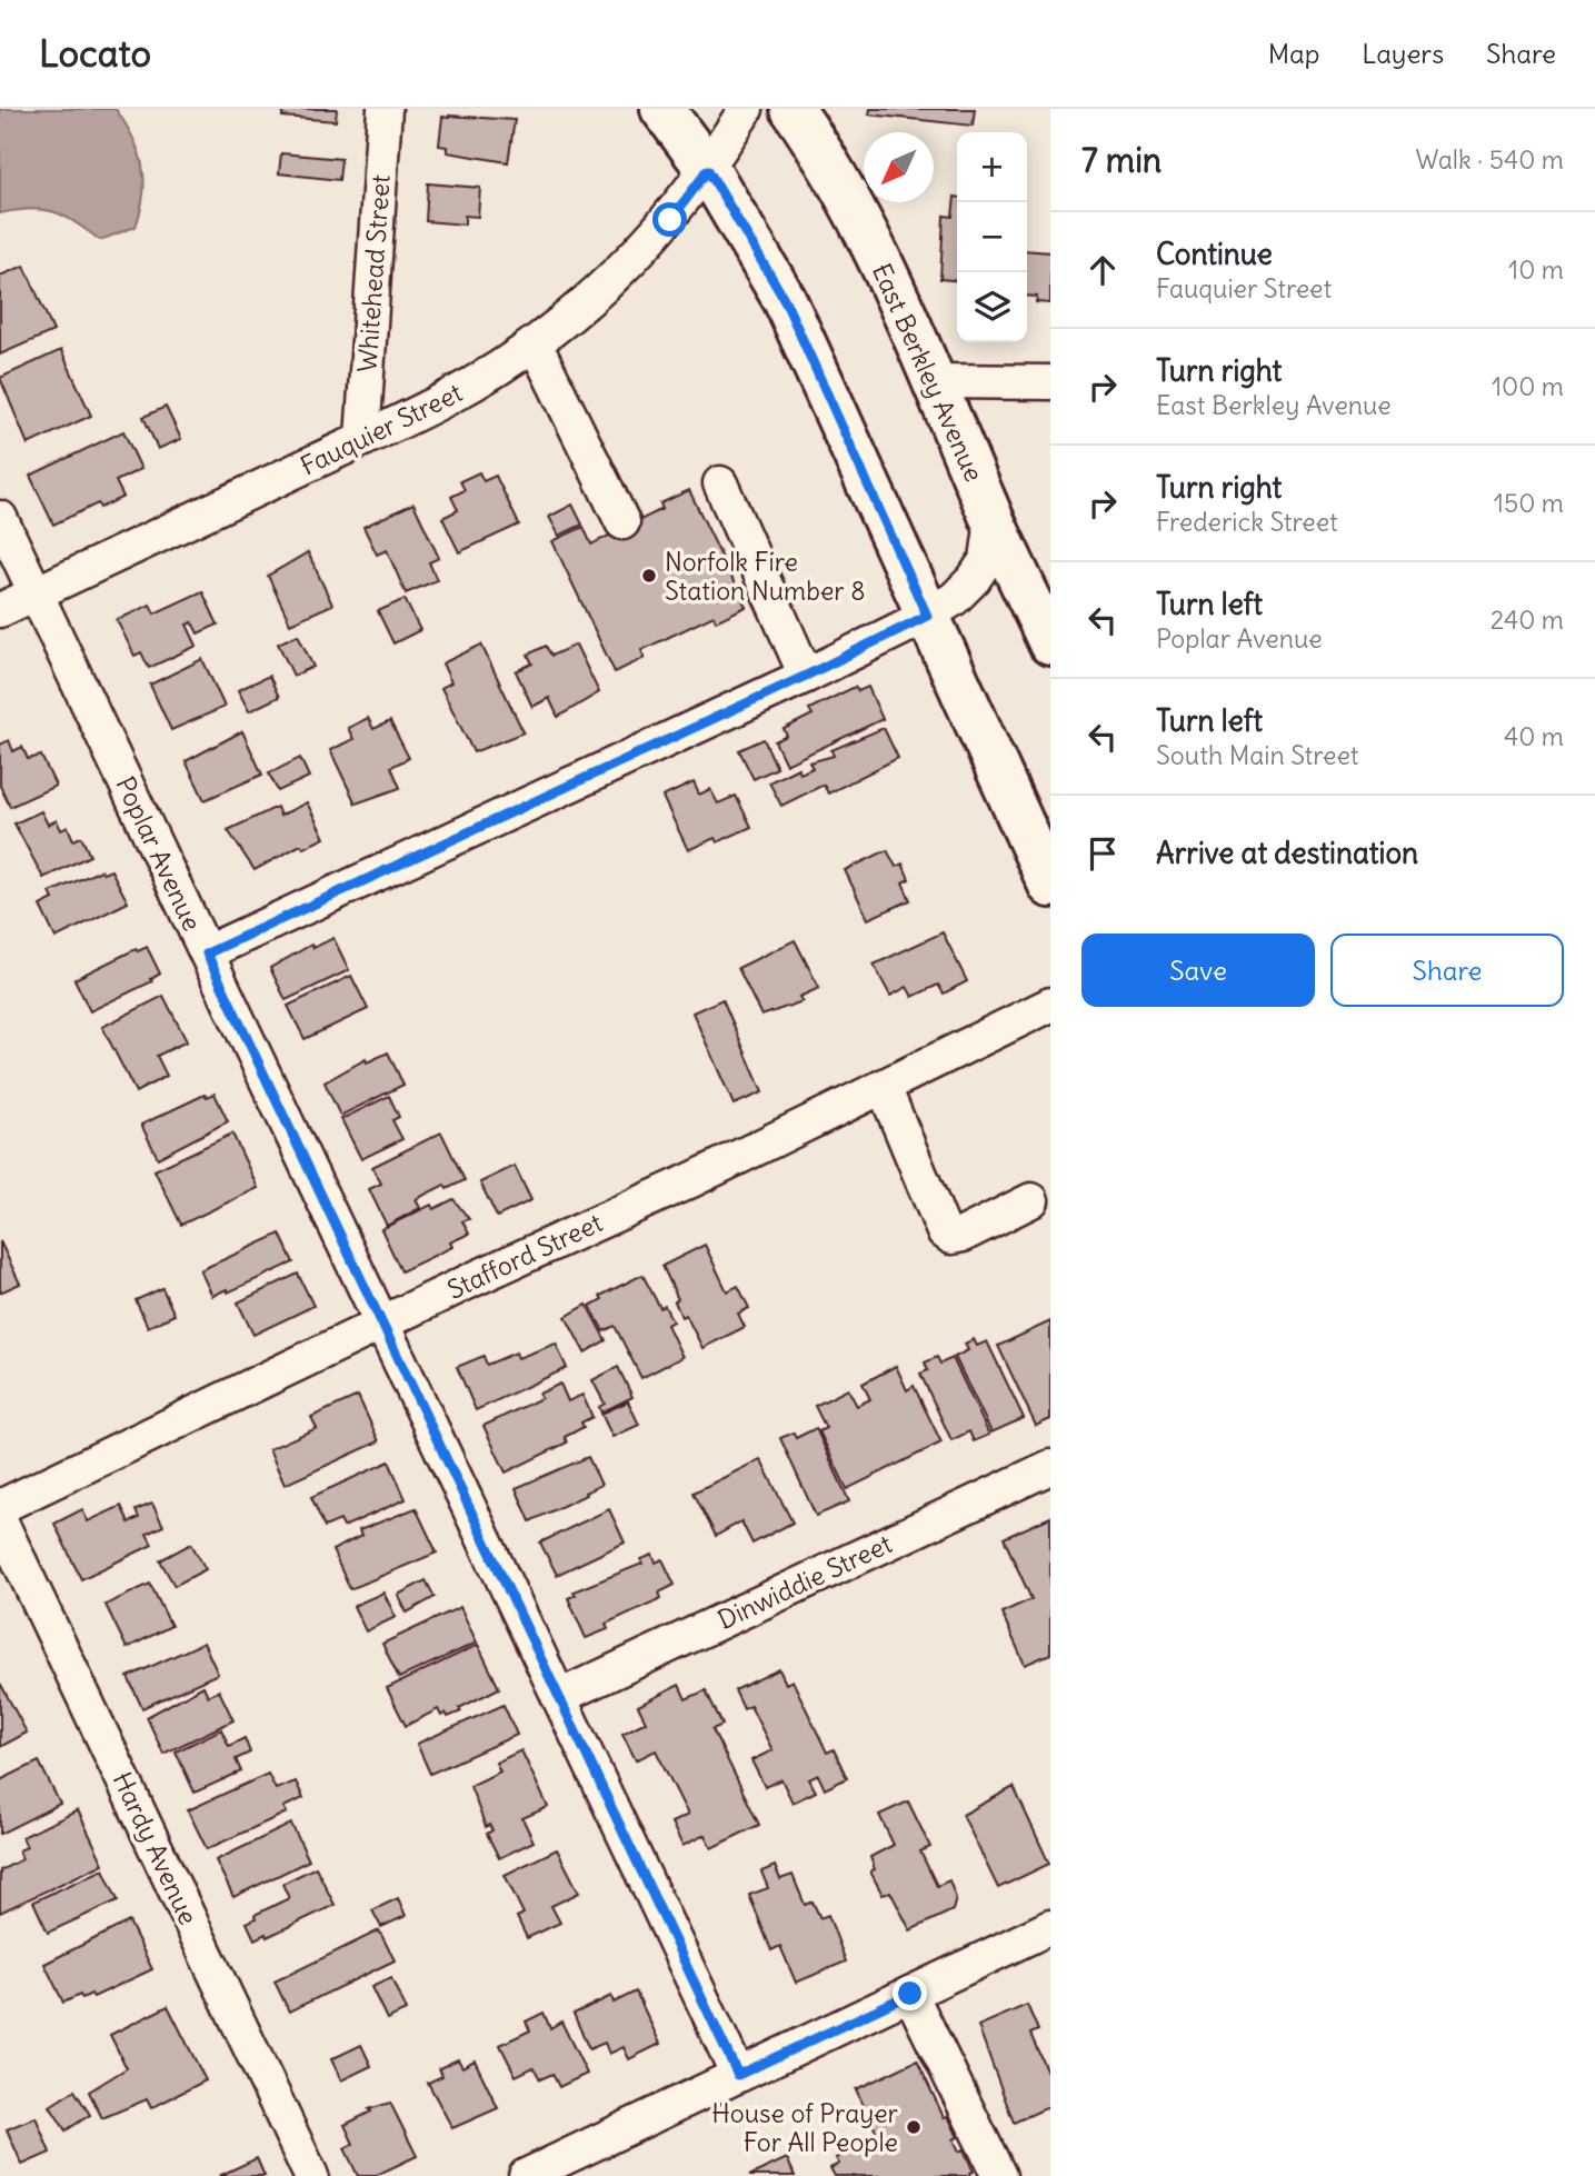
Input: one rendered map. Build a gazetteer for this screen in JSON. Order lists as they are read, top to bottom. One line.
{"streets":{"main road":["East Berkley Avenue"],"street":["Whitehead Street","Fauquier Street","Poplar Avenue","Stafford Street","Dinwiddie Street","Hardy Avenue"]},"crossings":[["Whitehead Street","Fauquier Street"],["Fauquier Street","Poplar Avenue"],["Poplar Avenue","Stafford Street"],["Poplar Avenue","Dinwiddie Street"]],"places":["Norfolk Fire Station Number 8","House of Prayer For All People"],"north":"bottom left","page":{"header":"Locato","nav":["Map","Layers","Share"],"heading":["7 min","Walk · 540 m"],"map_buttons":["+","−"],"list":[["Continue","Fauquier Street","10 m"],["Turn right","East Berkley Avenue","100 m"],["Turn right","Frederick Street","150 m"],["Turn left","Poplar Avenue","240 m"],["Turn left","South Main Street","40 m"],"Arrive at destination"],"buttons":["Save","Share"]}}
